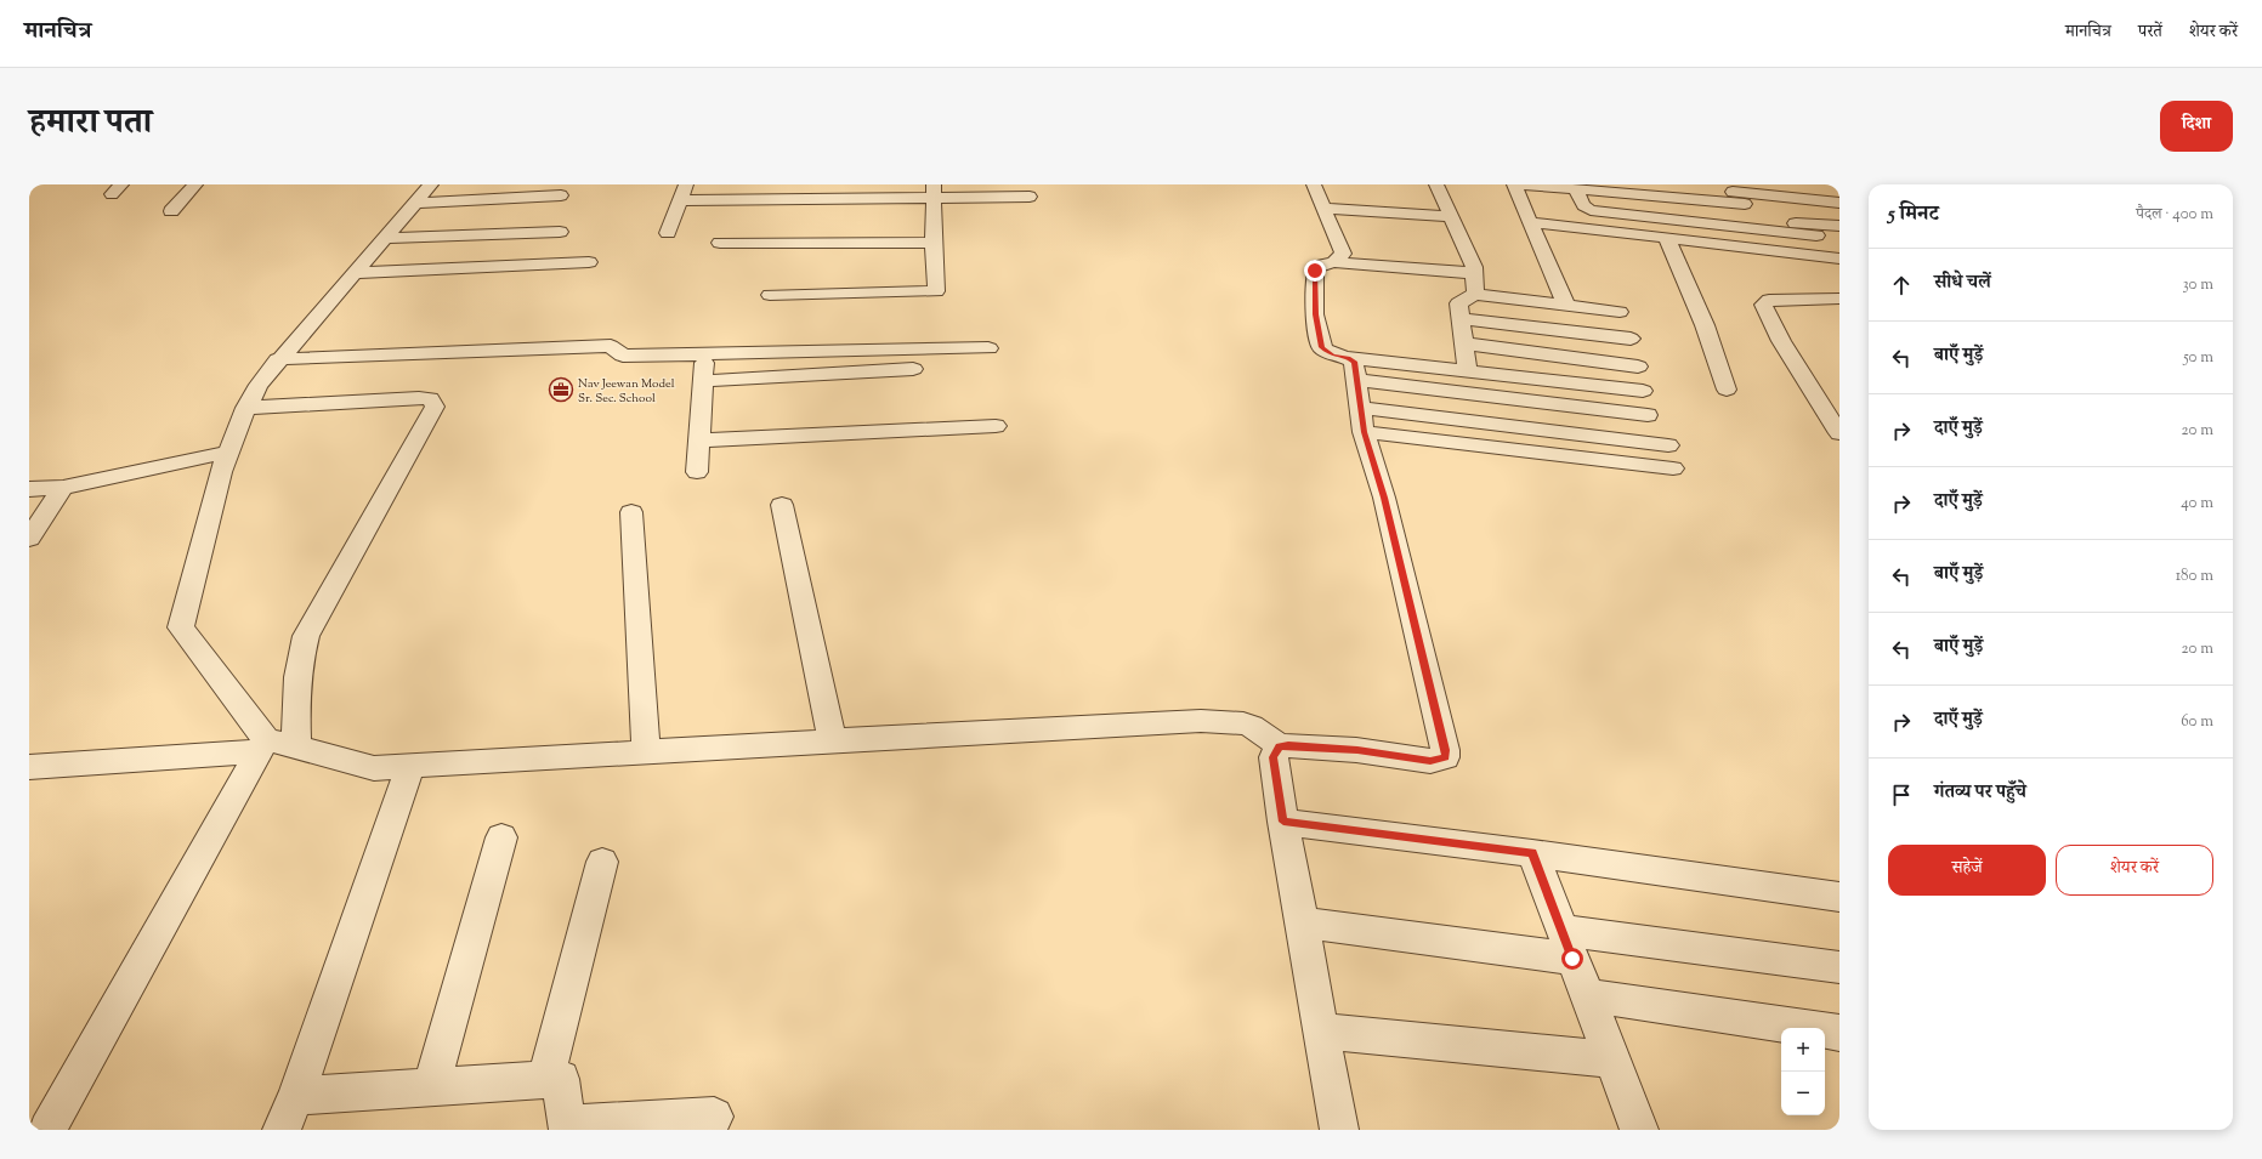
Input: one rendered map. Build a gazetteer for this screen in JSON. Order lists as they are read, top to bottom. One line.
{"places":{"office":["Nav Jeewan Model Sr. Sec. School"]},"page":{"header":"मानचित्र","nav":["मानचित्र","परतें","शेयर करें"],"title":"हमारा पता","buttons":["दिशा",["सहेजें","शेयर करें"]],"heading":["5 मिनट","पैदल · 400 m"],"list":[["सीधे चलें","30 m"],["बाएँ मुड़ें","50 m"],["दाएँ मुड़ें","20 m"],["दाएँ मुड़ें","40 m"],["बाएँ मुड़ें","180 m"],["बाएँ मुड़ें","20 m"],["दाएँ मुड़ें","60 m"],"गंतव्य पर पहुँचे"],"map_buttons":["+","−"]}}
